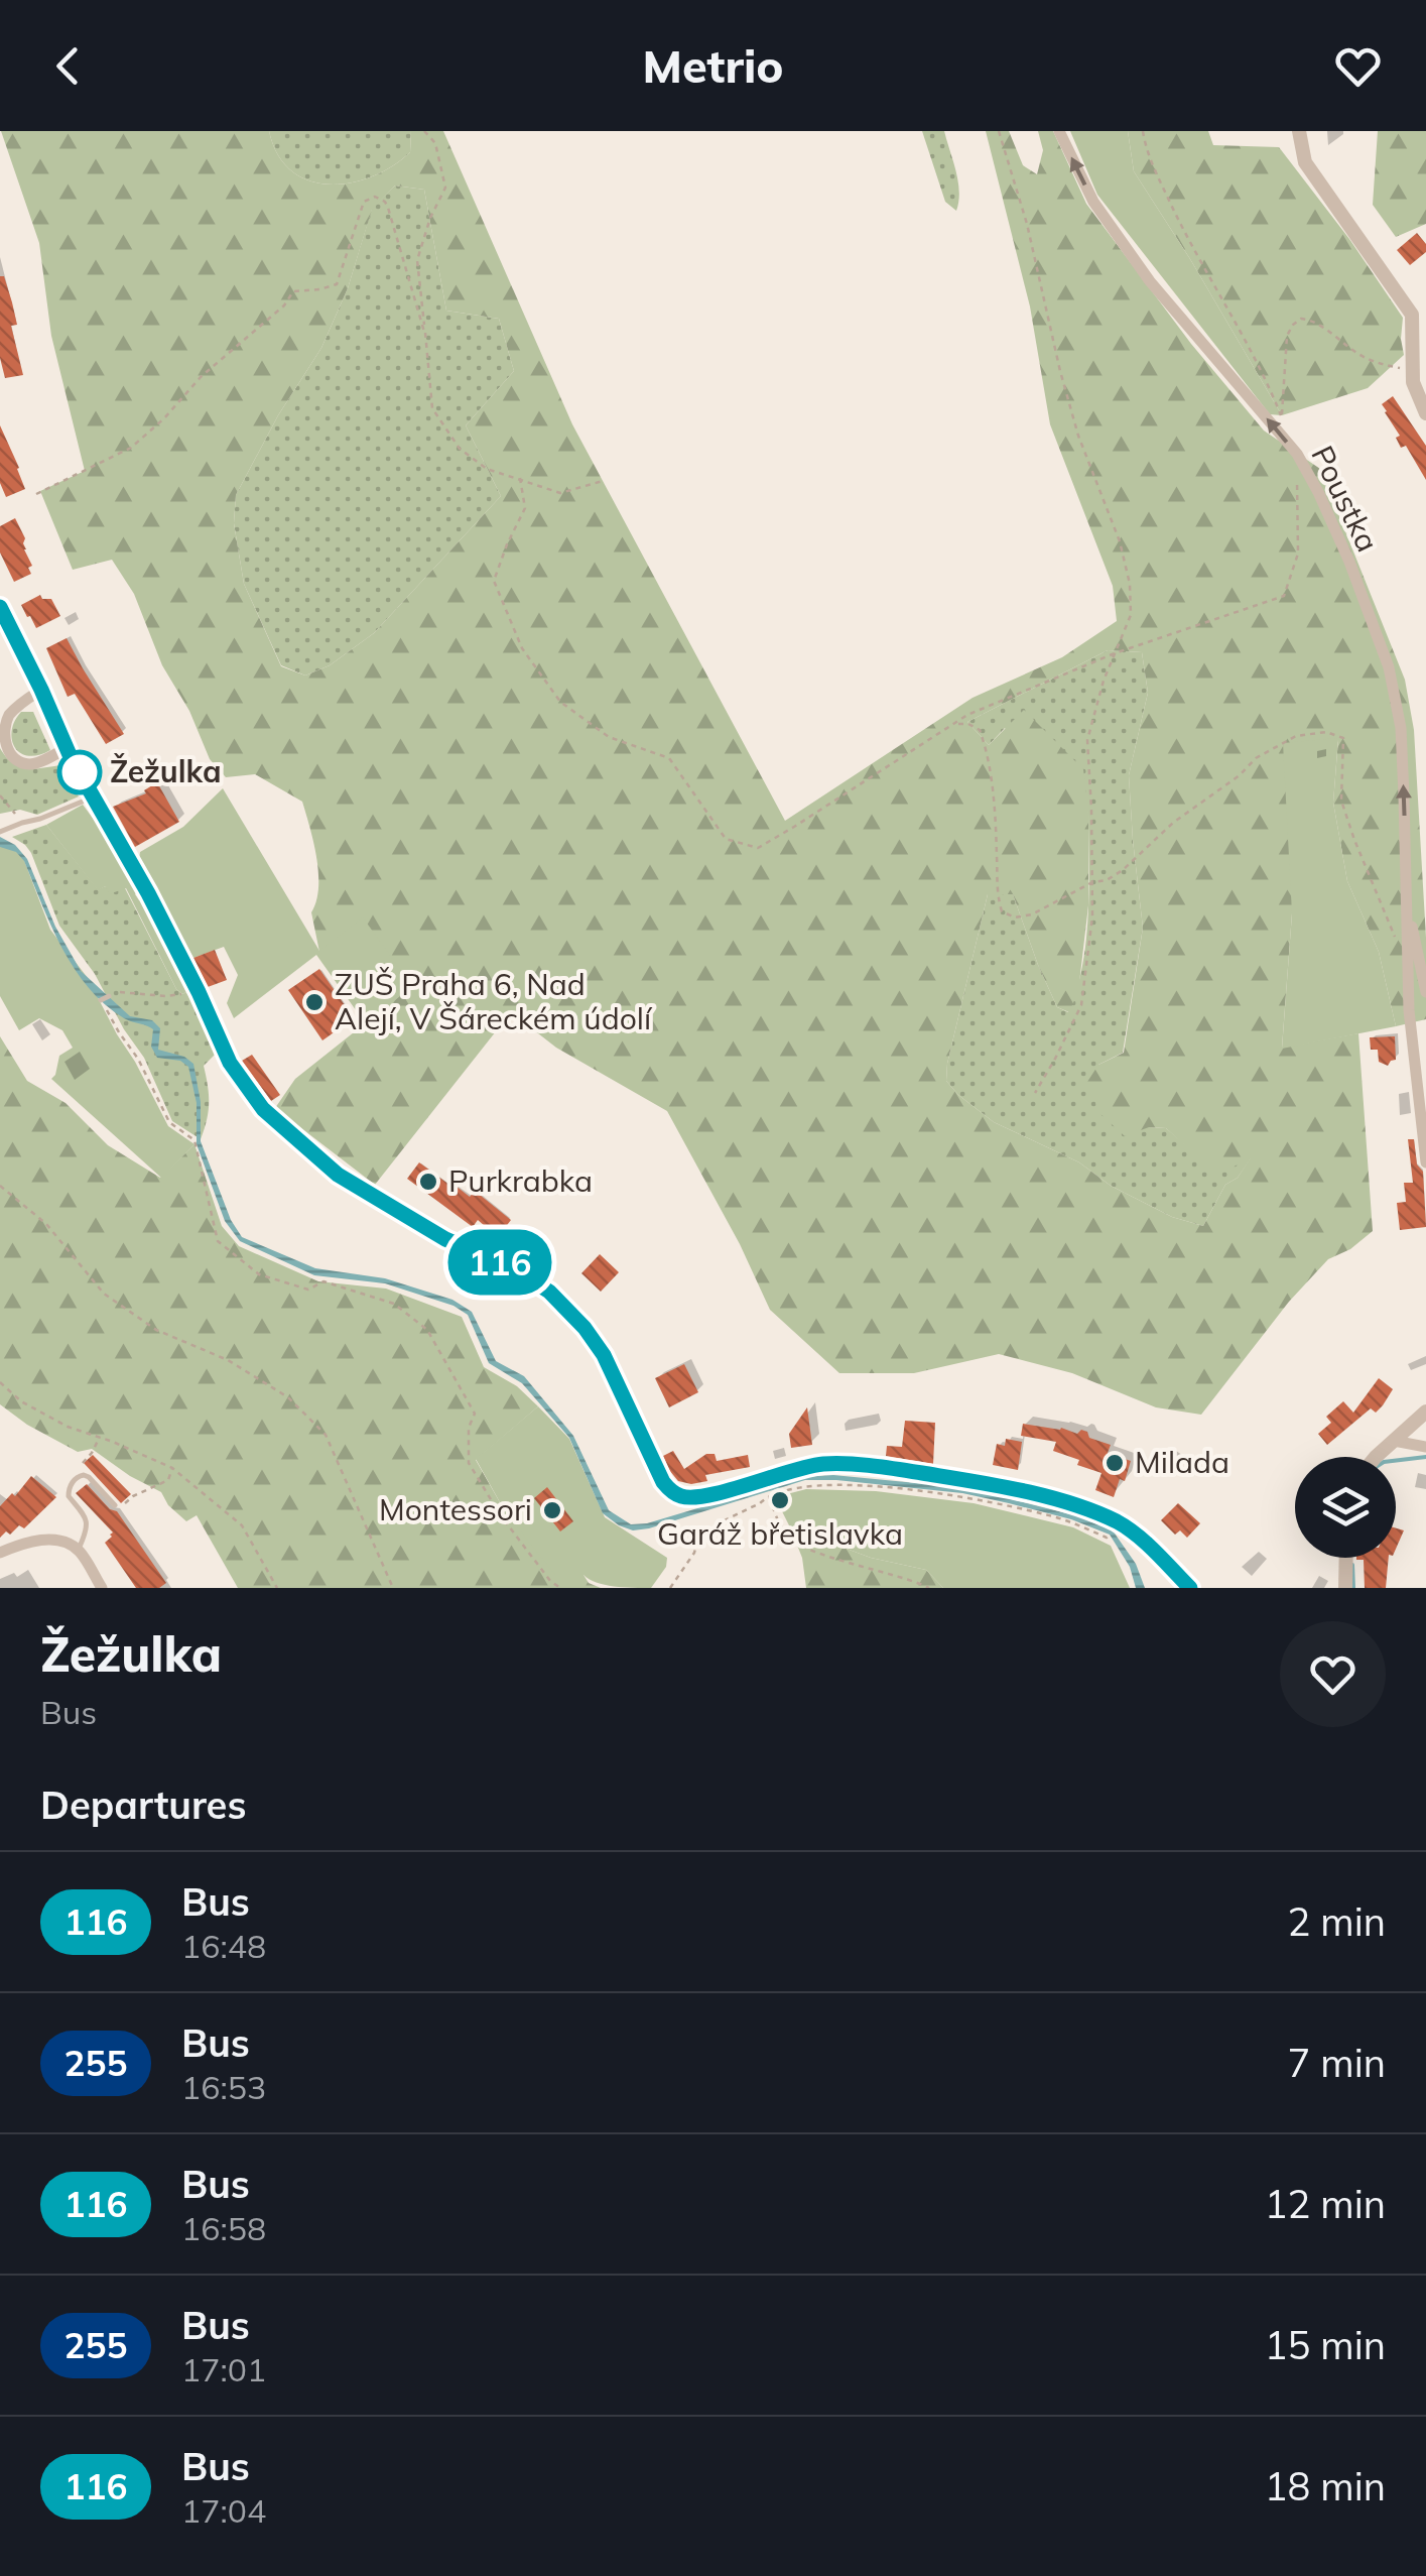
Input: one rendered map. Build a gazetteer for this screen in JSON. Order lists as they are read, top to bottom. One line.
{"streets":{"street":["Poustka"]},"one_way":["Poustka"],"places":["Žežulka","ZUŠ Praha 6, Nad Alejí, V Šáreckém údolí","Purkrabka","Milada","Garáž břetislavka","Montessori"],"lines":["bus line 116"],"page":{"header":"Metrio","on_map":"116","heading":[["Žežulka","Bus"],"Departures"],"list":[{"mark":"116","name":"Bus","note":"16:48","value":"2 min"},{"mark":"255","name":"Bus","note":"16:53","value":"7 min"},{"mark":"116","name":"Bus","note":"16:58","value":"12 min"},{"mark":"255","name":"Bus","note":"17:01","value":"15 min"},{"mark":"116","name":"Bus","note":"17:04","value":"18 min"}]}}
